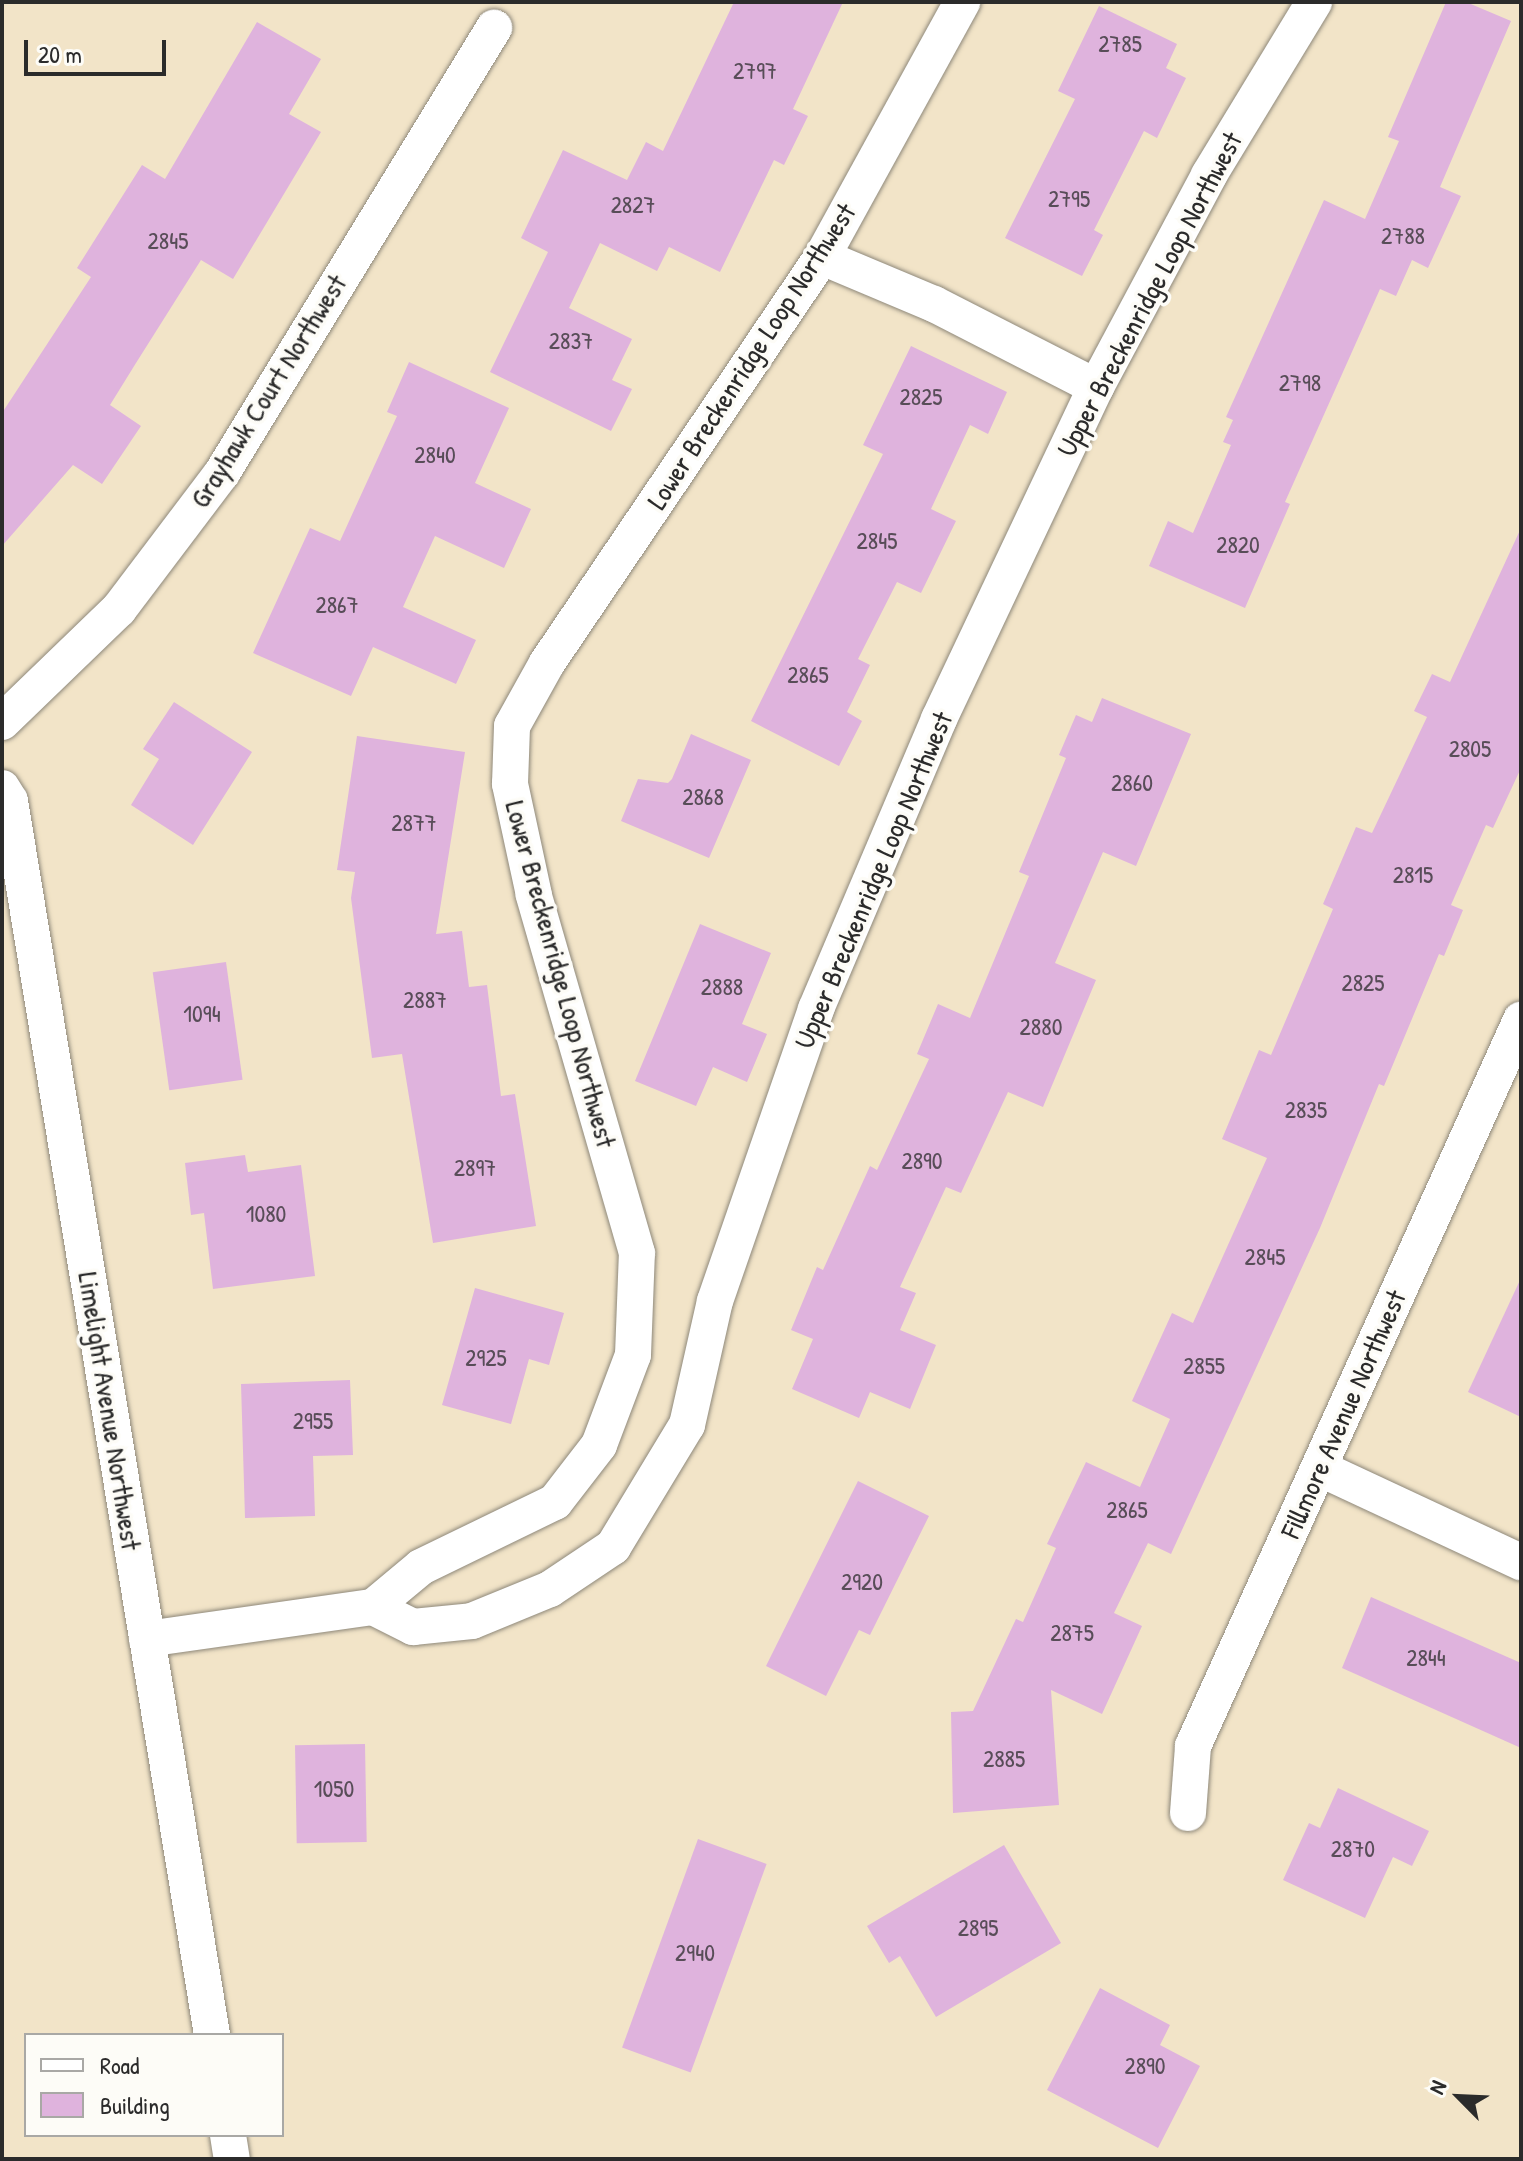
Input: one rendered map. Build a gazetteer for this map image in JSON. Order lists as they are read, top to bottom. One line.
{"streets":{"street":["Upper Breckenridge Loop Northwest","Lower Breckenridge Loop Northwest","Grayhawk Court Northwest","Limelight Avenue Northwest","Fillmore Avenue Northwest"]},"crossings":[["Upper Breckenridge Loop Northwest","Lower Breckenridge Loop Northwest"]],"house_numbers":["2785","2797","2795","2827","2788","2845","2837","2798","2825","2840","2845","2820","2867","2865","2805","2860","2868","2877","2815","2825","2888","2887","1094","2880","2835","2890","2897","1080","2845","2925","2855","2955","2865","2920","2875","2844","2885","1050","2870","2895","2940","2890"],"legend":["Road","Building"],"scale_bar":"20 m","north":"top left"}
